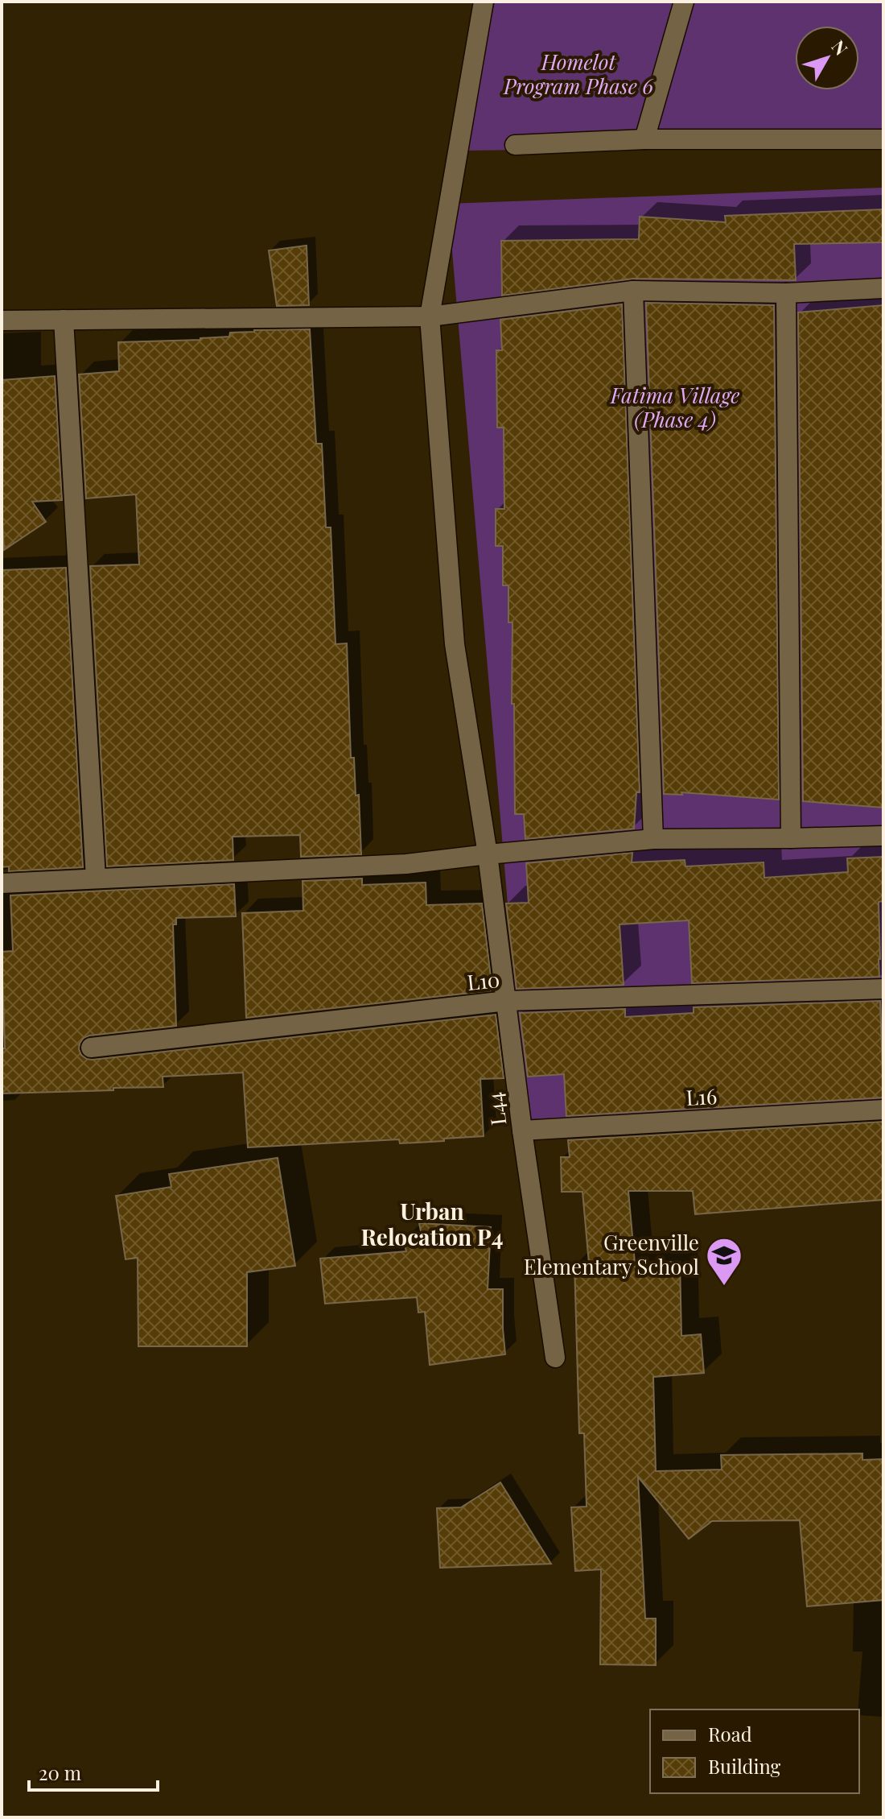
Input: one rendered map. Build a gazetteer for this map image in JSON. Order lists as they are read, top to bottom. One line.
{"streets":{"street":["L10","L16","L44"]},"crossings":[["L10","L44"],["L16","L44"]],"districts":["Urban Relocation P4"],"parks":["Homelot Program Phase 6","Fatima Village (Phase 4)"],"places":{"school or university":["Greenville Elementary School"]},"legend":["Road","Building"],"scale_bar":"20 m","north":"top right"}
